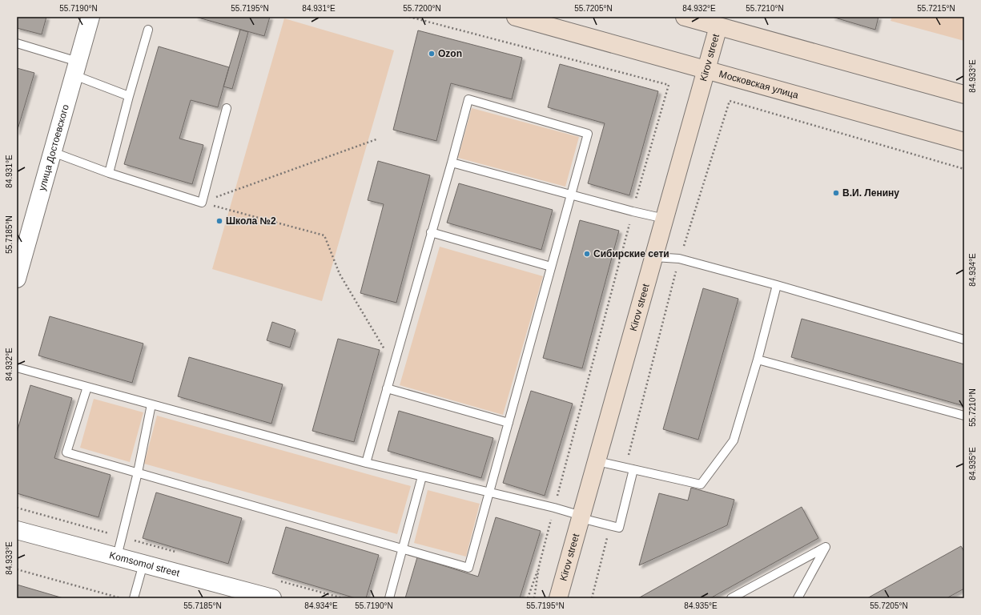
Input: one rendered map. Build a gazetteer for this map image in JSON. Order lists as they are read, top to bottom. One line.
{"streets":{"main road":["Kirov street","Московская улица"],"street":["улица Достоевского","Komsomol street"]},"crossings":[["Kirov street","Московская улица"]],"places":["Ozon","В.И. Ленину","Школа №2","Сибирские сети"],"coordinates":["55.7190°N","55.7195°N","84.931°E","55.7200°N","55.7205°N","84.932°E","55.7210°N","55.7215°N","84.933°E","55.7185°N","84.934°E","84.935°E"]}
